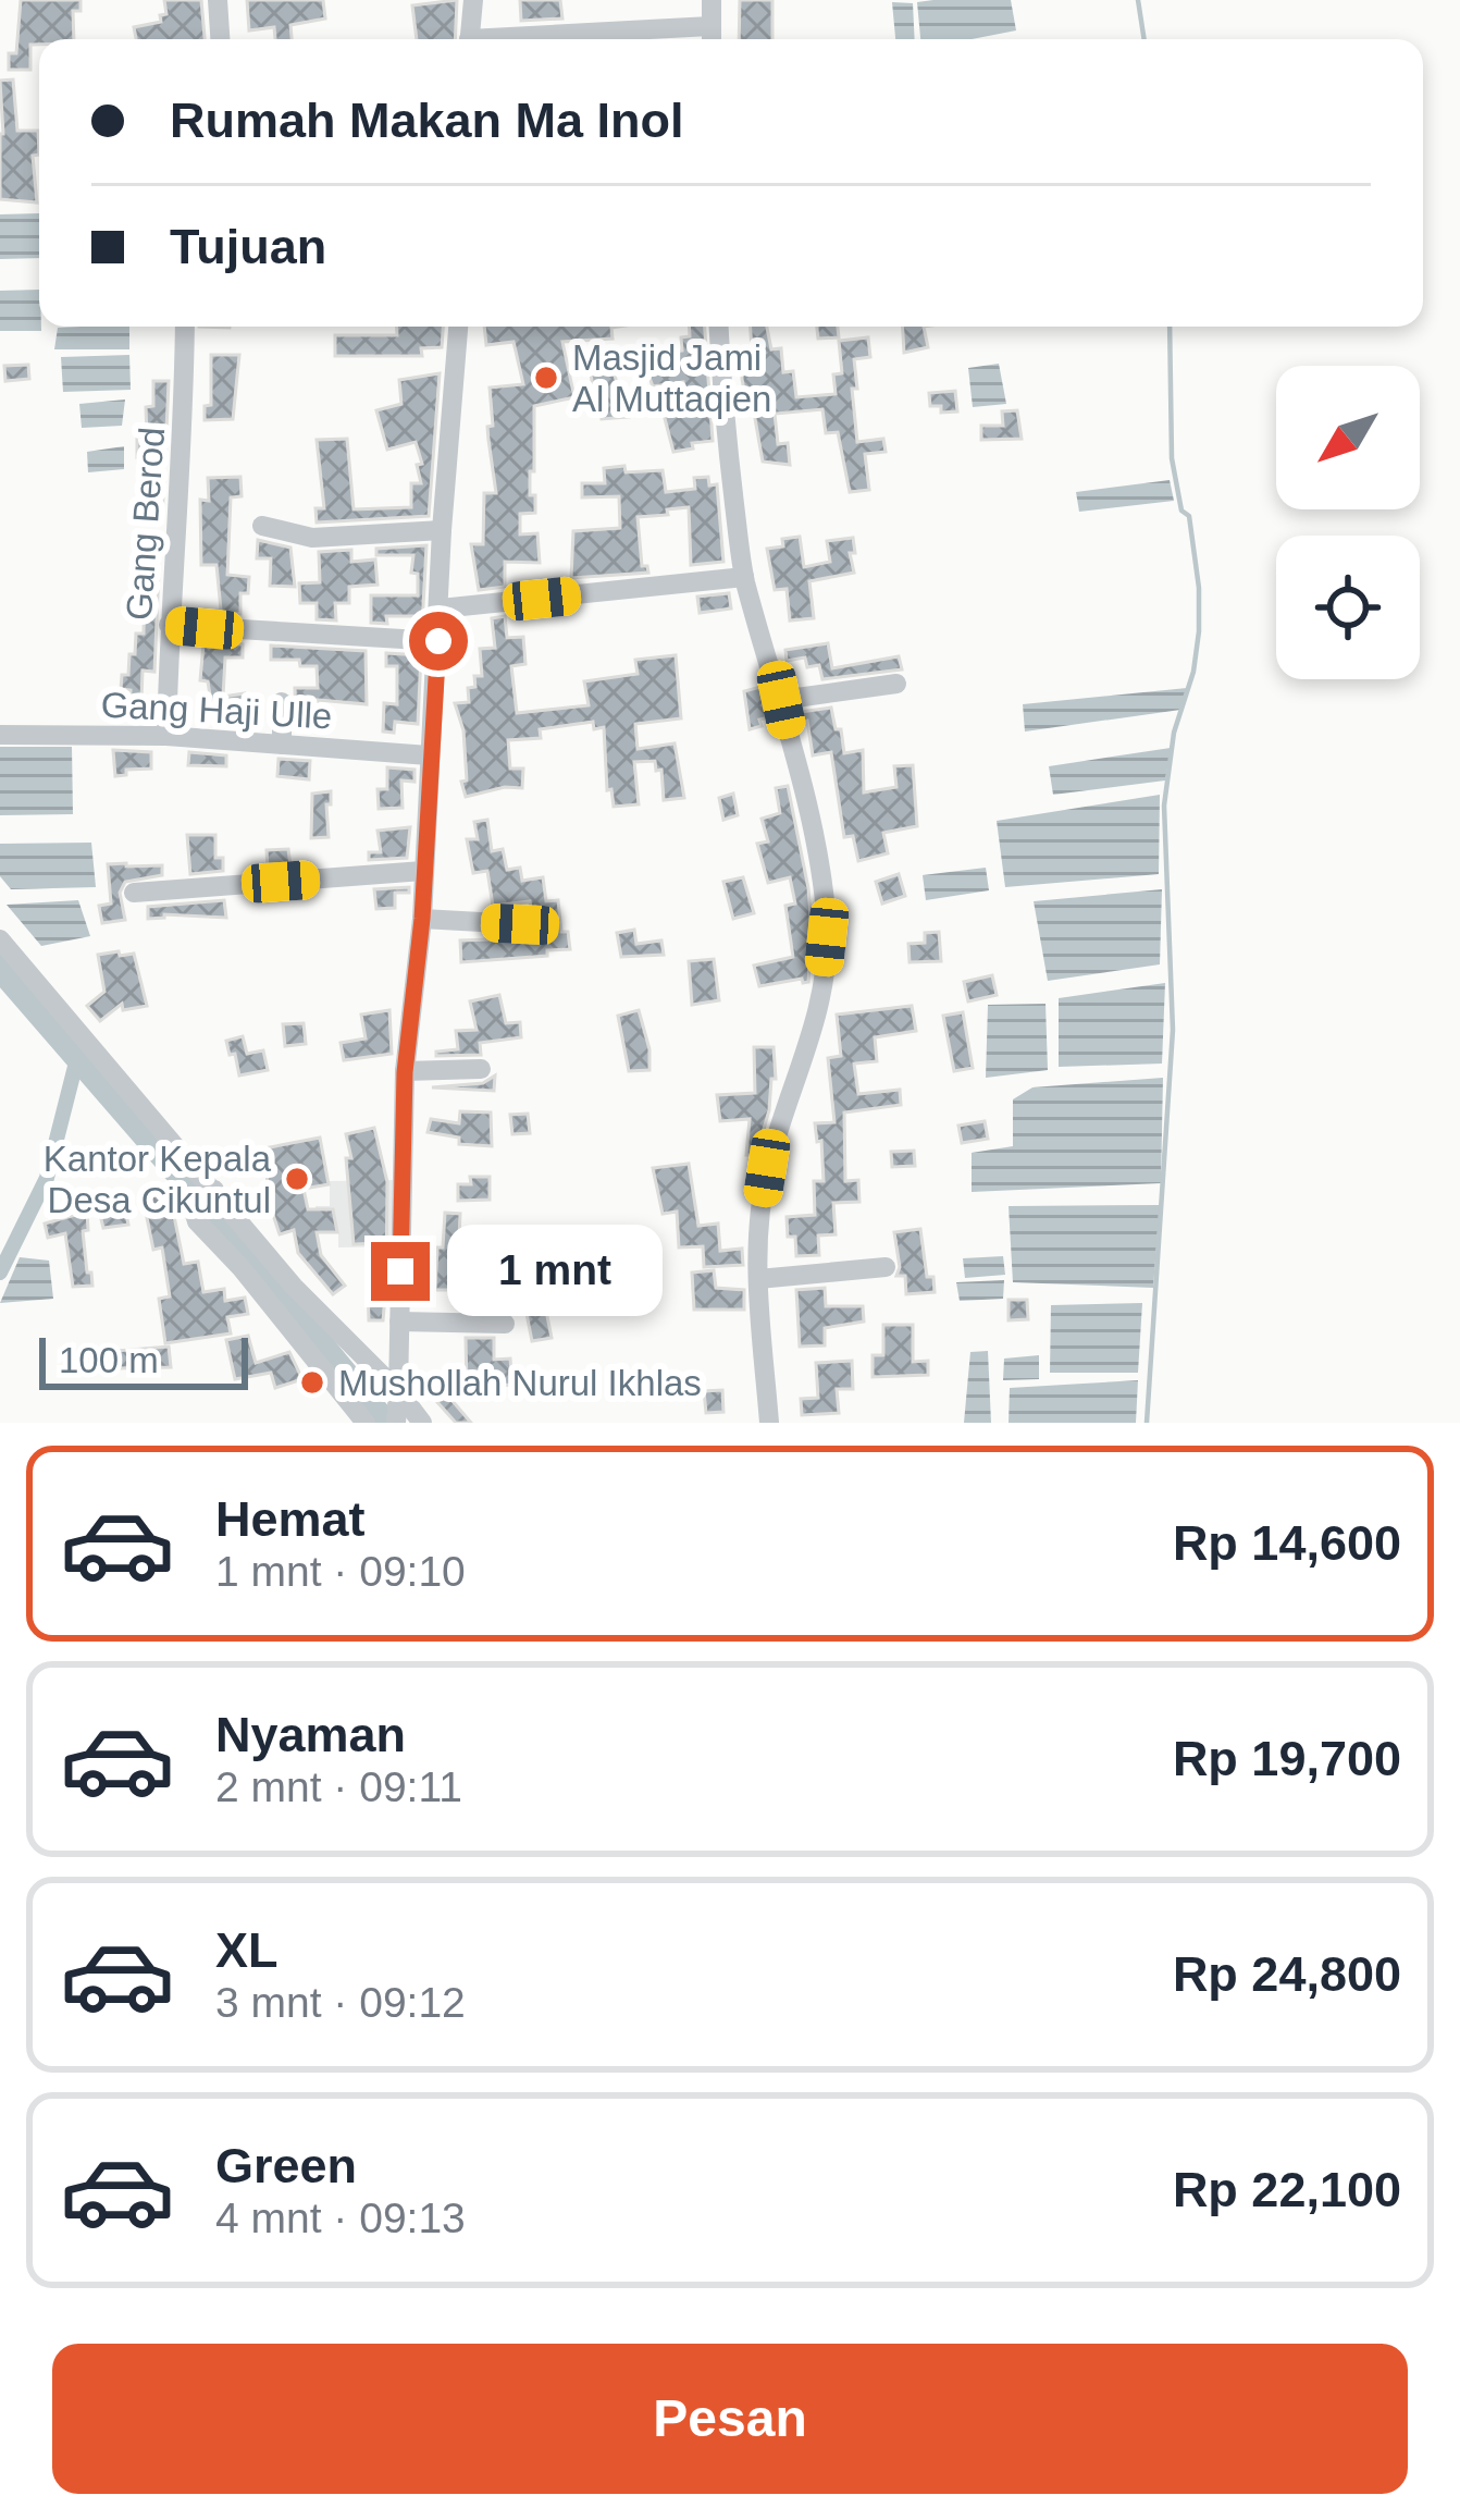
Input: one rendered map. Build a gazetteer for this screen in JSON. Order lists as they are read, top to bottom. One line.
{"streets":{"street":["Gang Berod","Gang Haji Ulle"]},"crossings":[["Gang Berod","Gang Haji Ulle"]],"places":["Masjid Jami Al Muttaqien","Kantor Kepala Desa Cikuntul","Mushollah Nurul Ikhlas"],"scale_bar":"100 m","north":"bottom left","page":{"banner":["Rumah Makan Ma Inol","Tujuan"],"bubble":"1 mnt","scale":"100 m","list":[{"name":"Hemat","note":"1 mnt · 09:10","value":"Rp 14,600"},{"name":"Nyaman","note":"2 mnt · 09:11","value":"Rp 19,700"},{"name":"XL","note":"3 mnt · 09:12","value":"Rp 24,800"},{"name":"Green","note":"4 mnt · 09:13","value":"Rp 22,100"}],"buttons":"Pesan"}}
